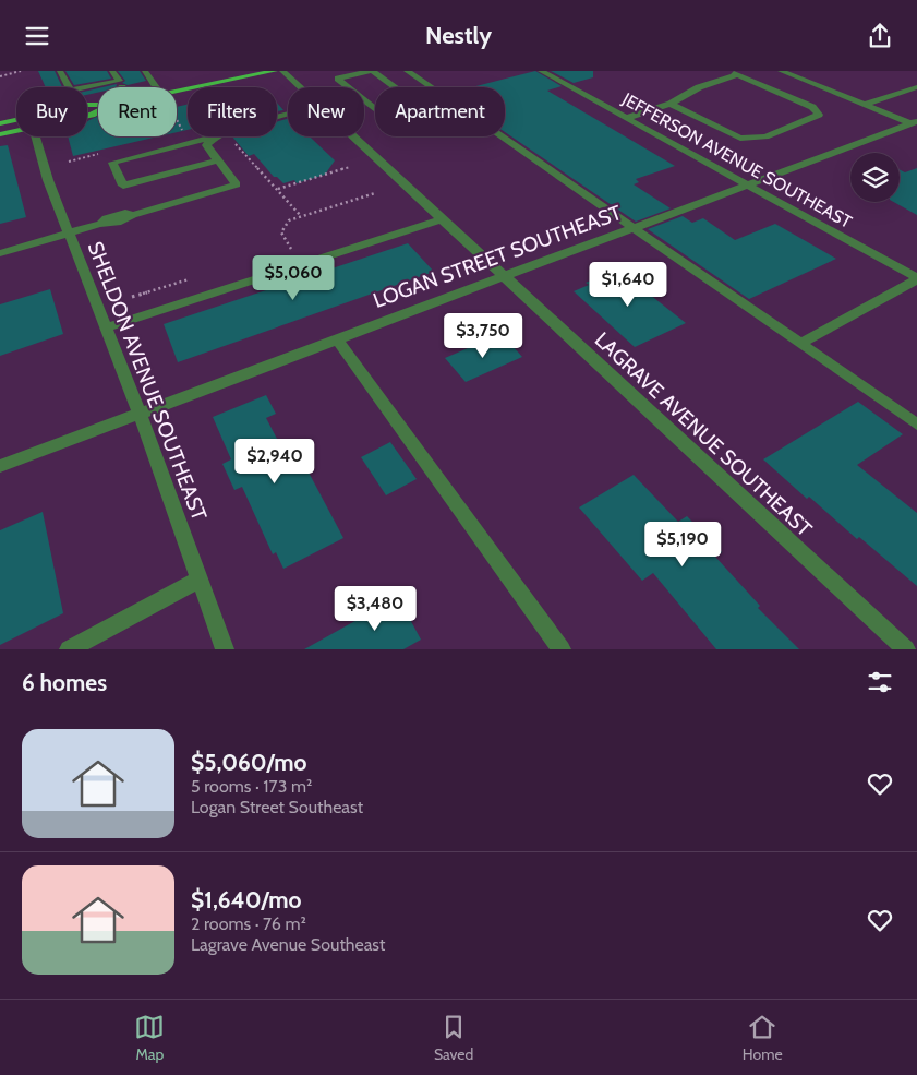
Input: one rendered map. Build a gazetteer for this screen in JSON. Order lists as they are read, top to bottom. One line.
{"streets":{"street":["JEFFERSON AVENUE SOUTHEAST","LOGAN STREET SOUTHEAST","SHELDON AVENUE SOUTHEAST","LAGRAVE AVENUE SOUTHEAST"]},"crossings":[["JEFFERSON AVENUE SOUTHEAST","LOGAN STREET SOUTHEAST"],["LOGAN STREET SOUTHEAST","SHELDON AVENUE SOUTHEAST"],["LOGAN STREET SOUTHEAST","LAGRAVE AVENUE SOUTHEAST"]],"page":{"header":"Nestly","chip":["Buy","Rent","Filters","New","Apartment"],"price":["$5,060","$1,640","$3,750","$2,940","$5,190","$3,480"],"heading":"6 homes","list":[{"name":"$5,060/mo","note":"5 rooms · 173 m² · Logan Street Southeast"},{"name":"$1,640/mo","note":"2 rooms · 76 m² · Lagrave Avenue Southeast"}],"tabs":["Map","Saved","Home"]}}
